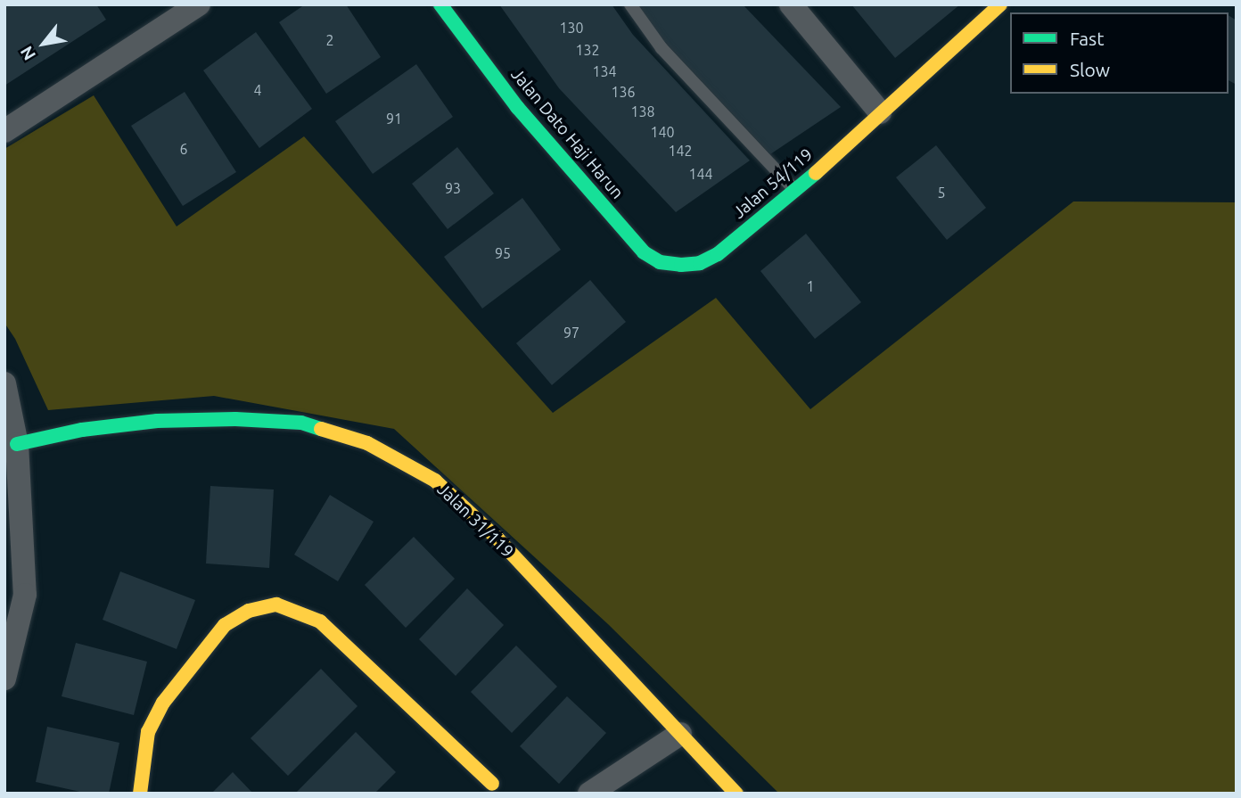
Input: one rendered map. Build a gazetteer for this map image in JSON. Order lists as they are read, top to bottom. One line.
{"streets":{"street":["Jalan Dato Haji Harun","Jalan 54/119","Jalan 31/119"]},"crossings":[["Jalan Dato Haji Harun","Jalan 54/119"]],"house_numbers":["130","2","132","134","4","136","138","91","140","6","142","144","93","5","95","1","97"],"legend":["Fast","Slow"],"north":"bottom left"}
